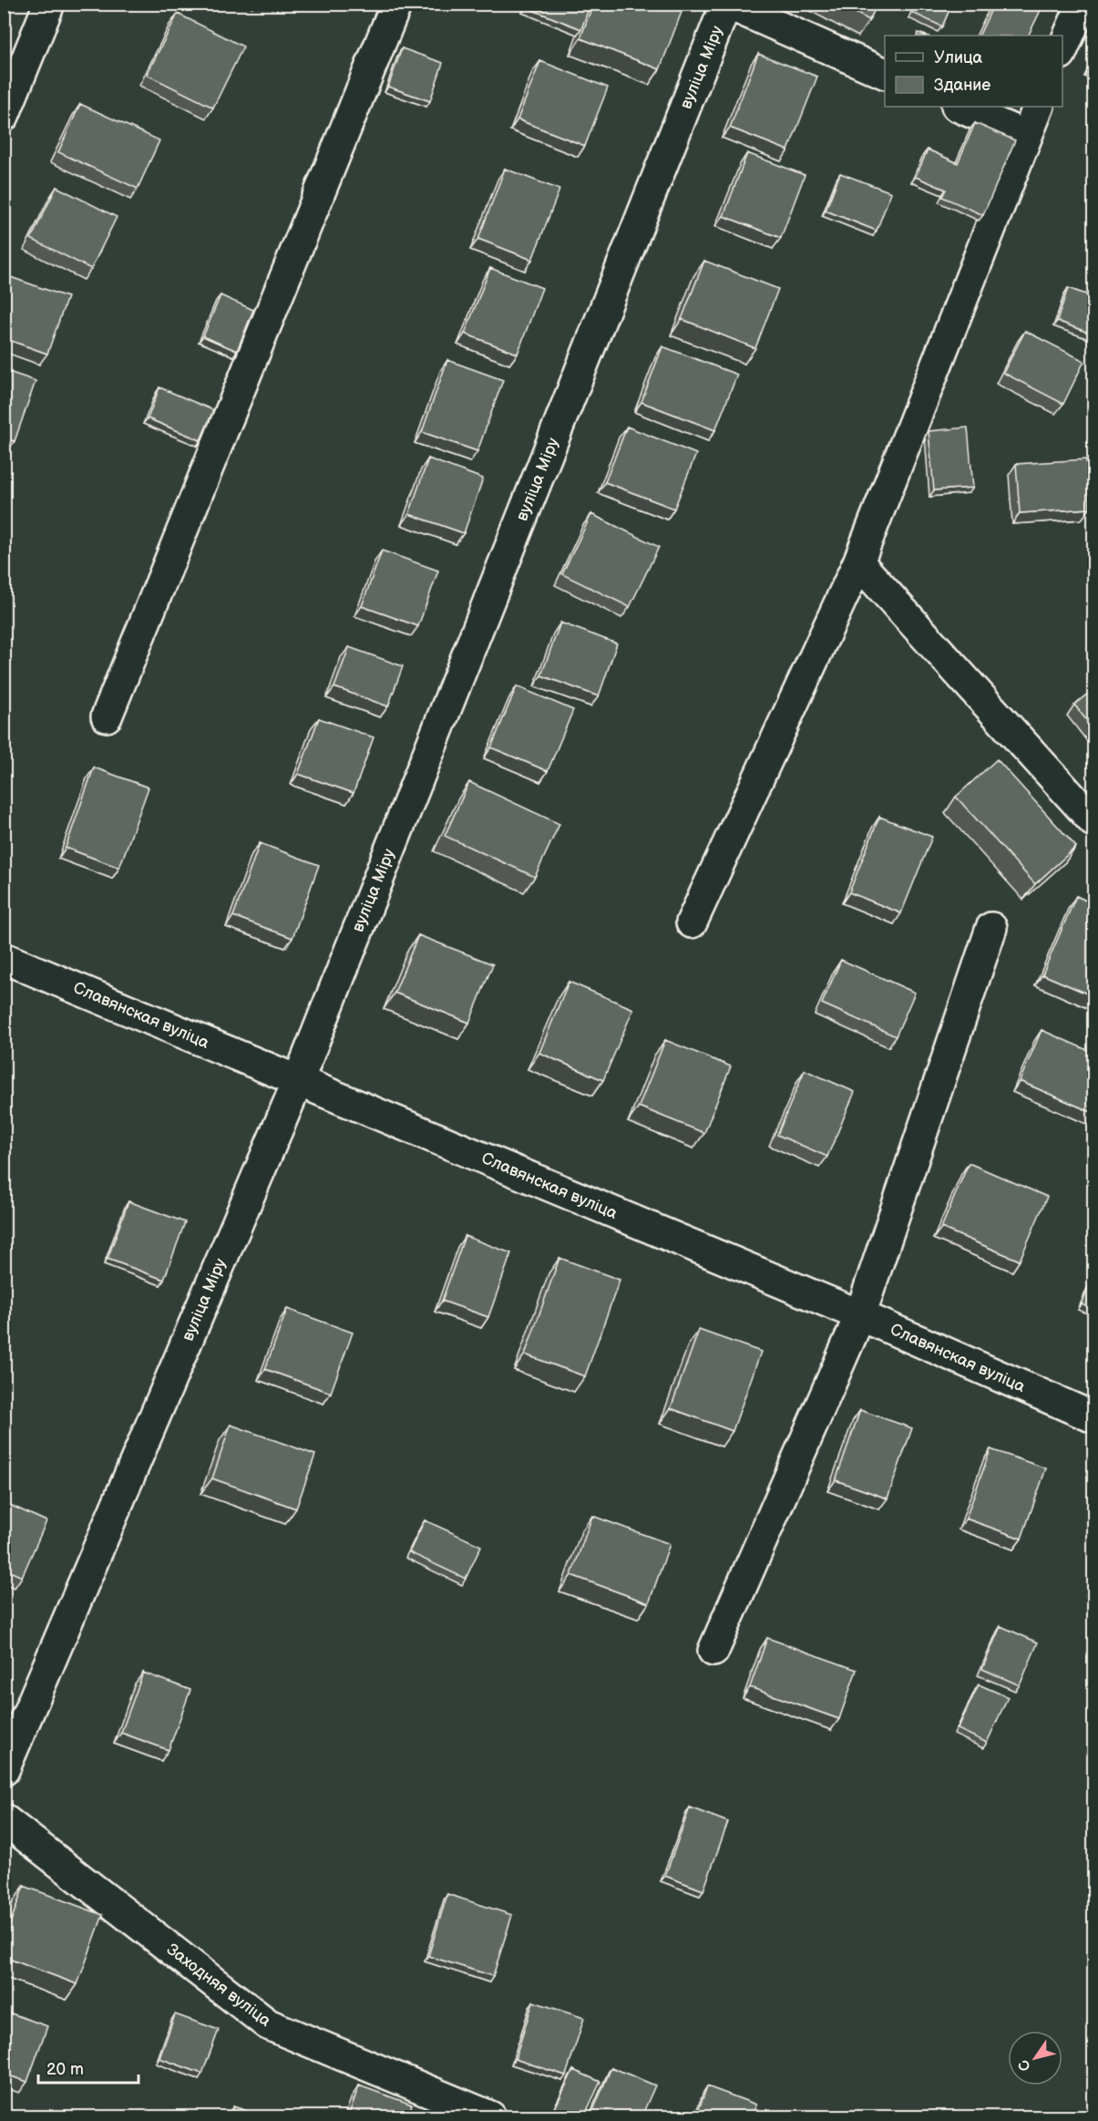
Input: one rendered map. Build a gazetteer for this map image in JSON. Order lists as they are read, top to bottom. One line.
{"streets":{"street":["вуліца Міру","Славянская вуліца","Заходняя вуліца"]},"crossings":[["вуліца Міру","Славянская вуліца"]],"legend":["Улица","Здание"],"scale_bar":"20 m","north":"bottom left"}
